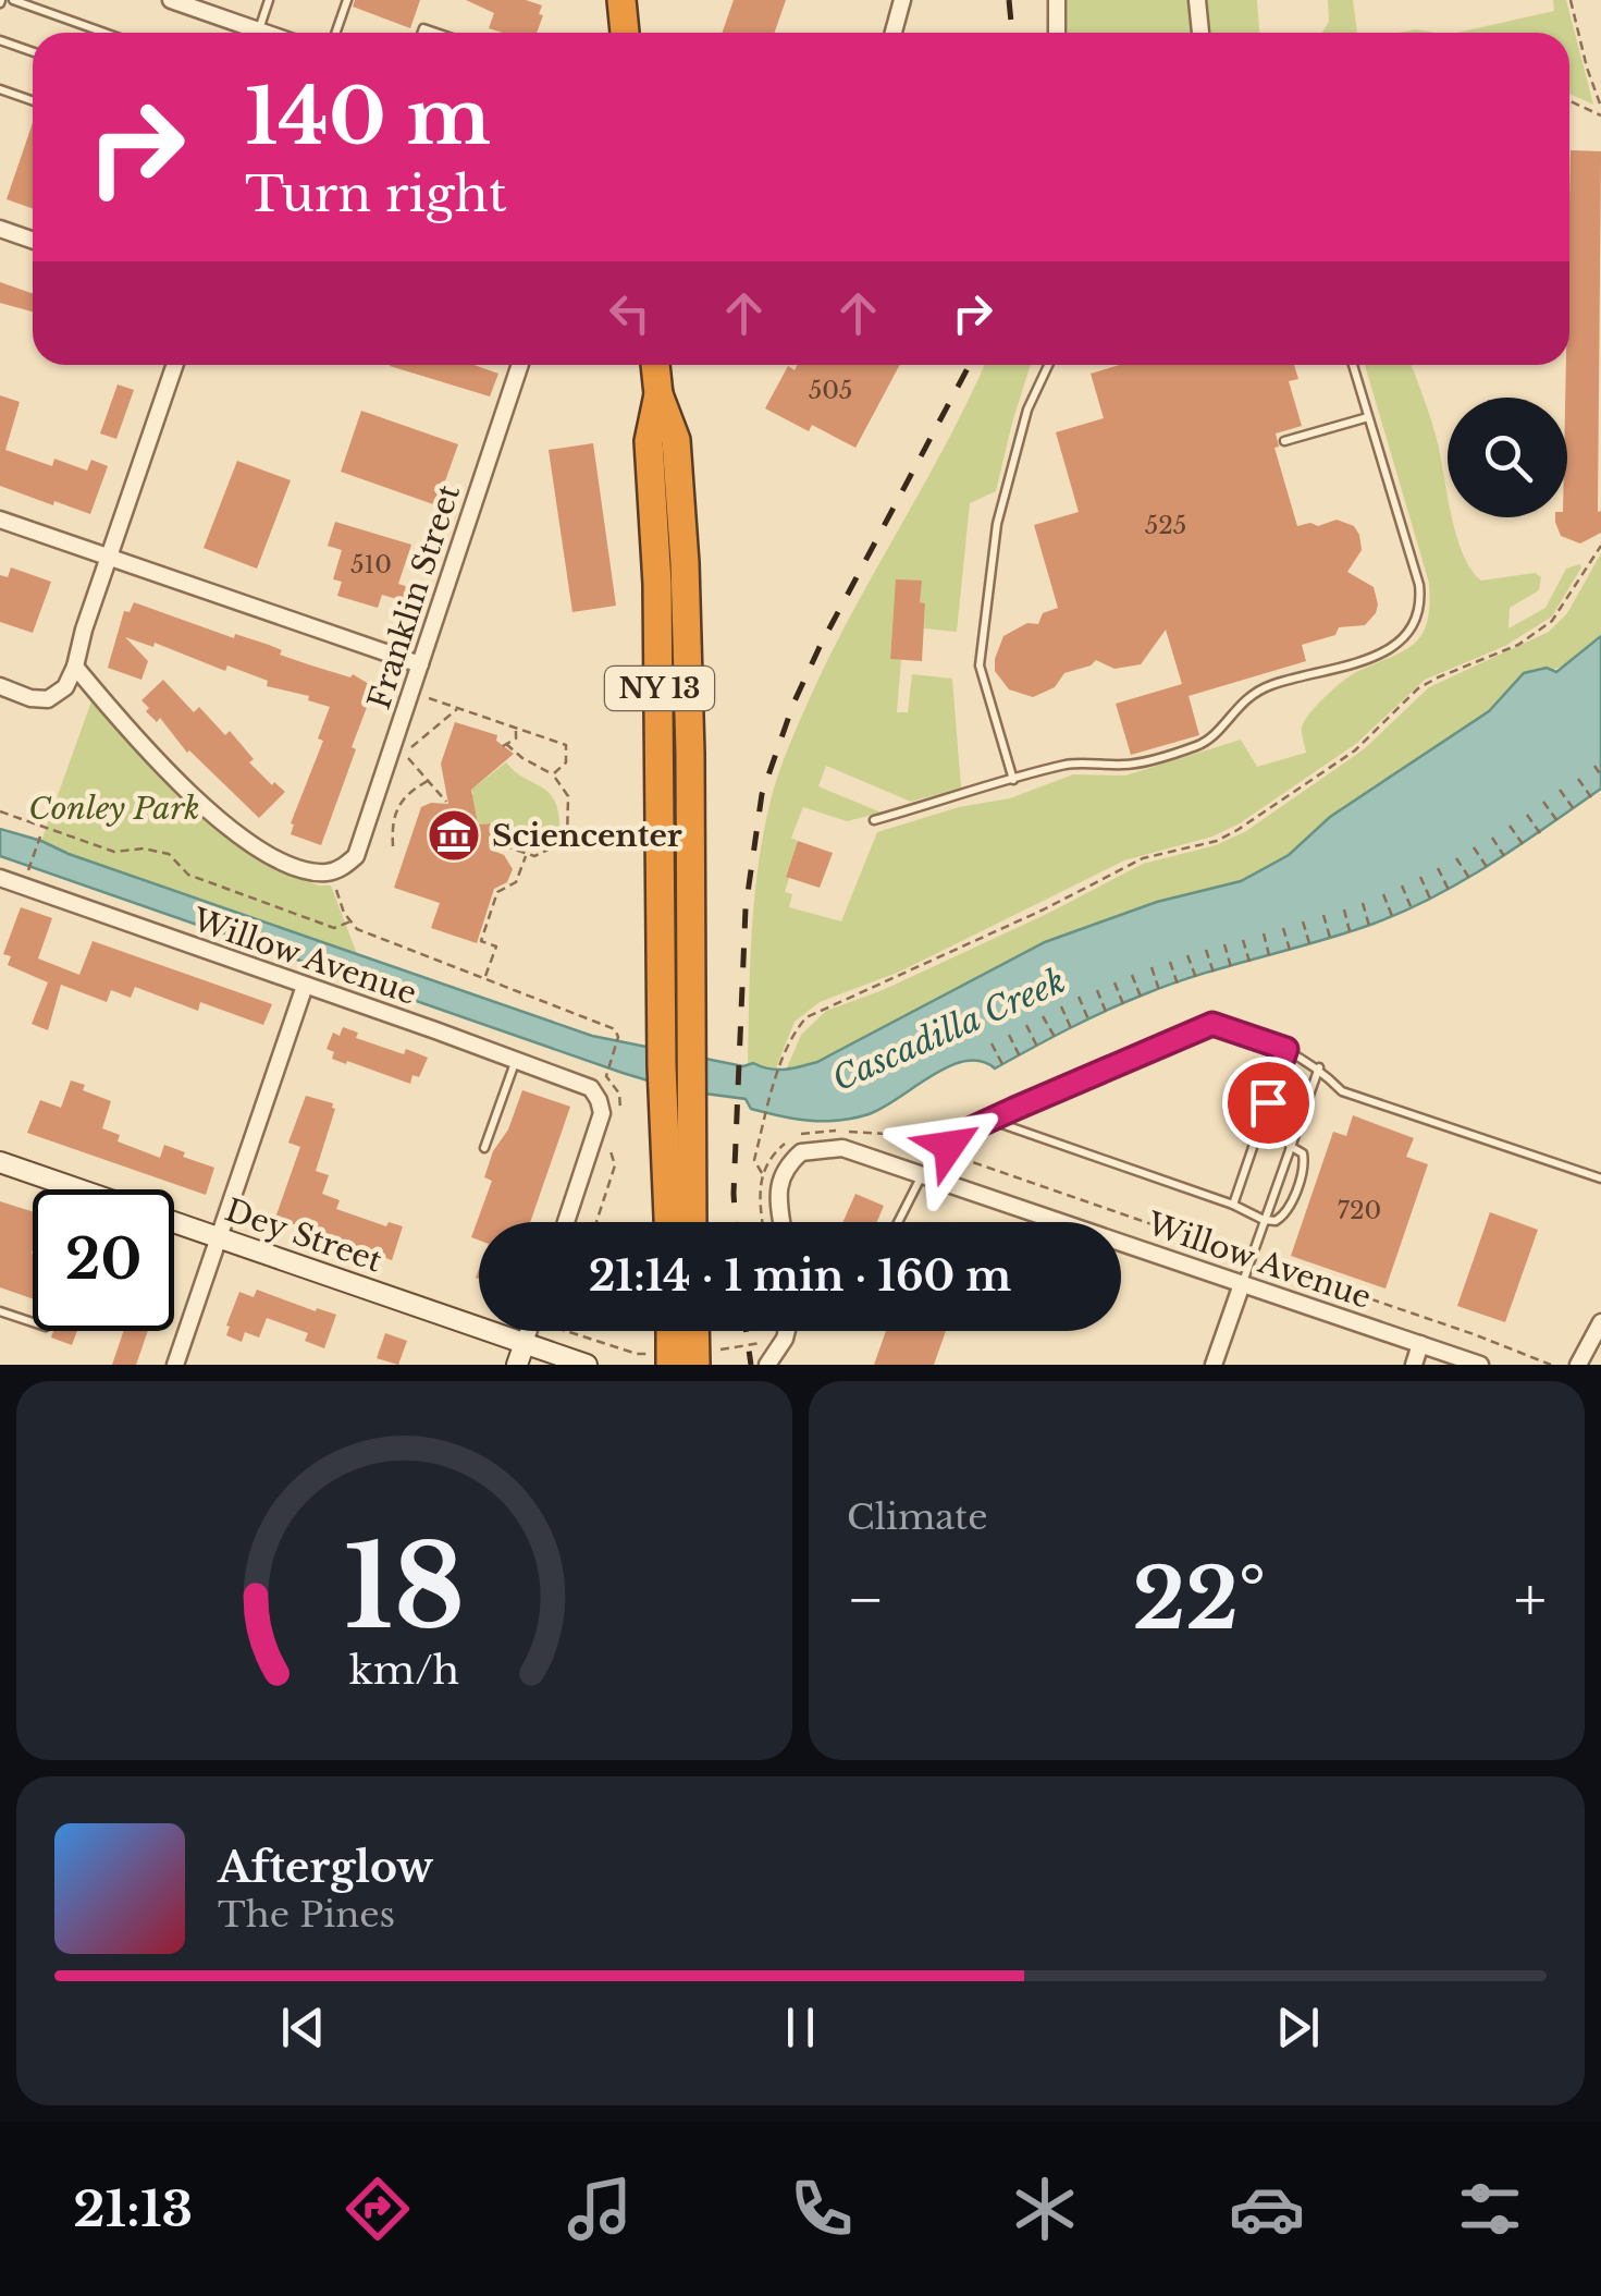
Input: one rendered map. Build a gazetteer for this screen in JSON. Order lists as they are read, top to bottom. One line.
{"streets":{"highway":["NY 13"],"street":["Franklin Street","Willow Avenue","Dey Street"]},"water":["Cascadilla Creek"],"parks":["Conley Park"],"places":{"museum":["Sciencenter"]},"house_numbers":["505","525","510","720"],"page":{"turn":["140 m","Turn right"],"limit":"20","trip":"21:14 · 1 min · 160 m","tile":"Climate","heat":["−","22°","+"],"song":["Afterglow","The Pines"],"tabs":"21:13","gauge":["18","km/h"]}}
